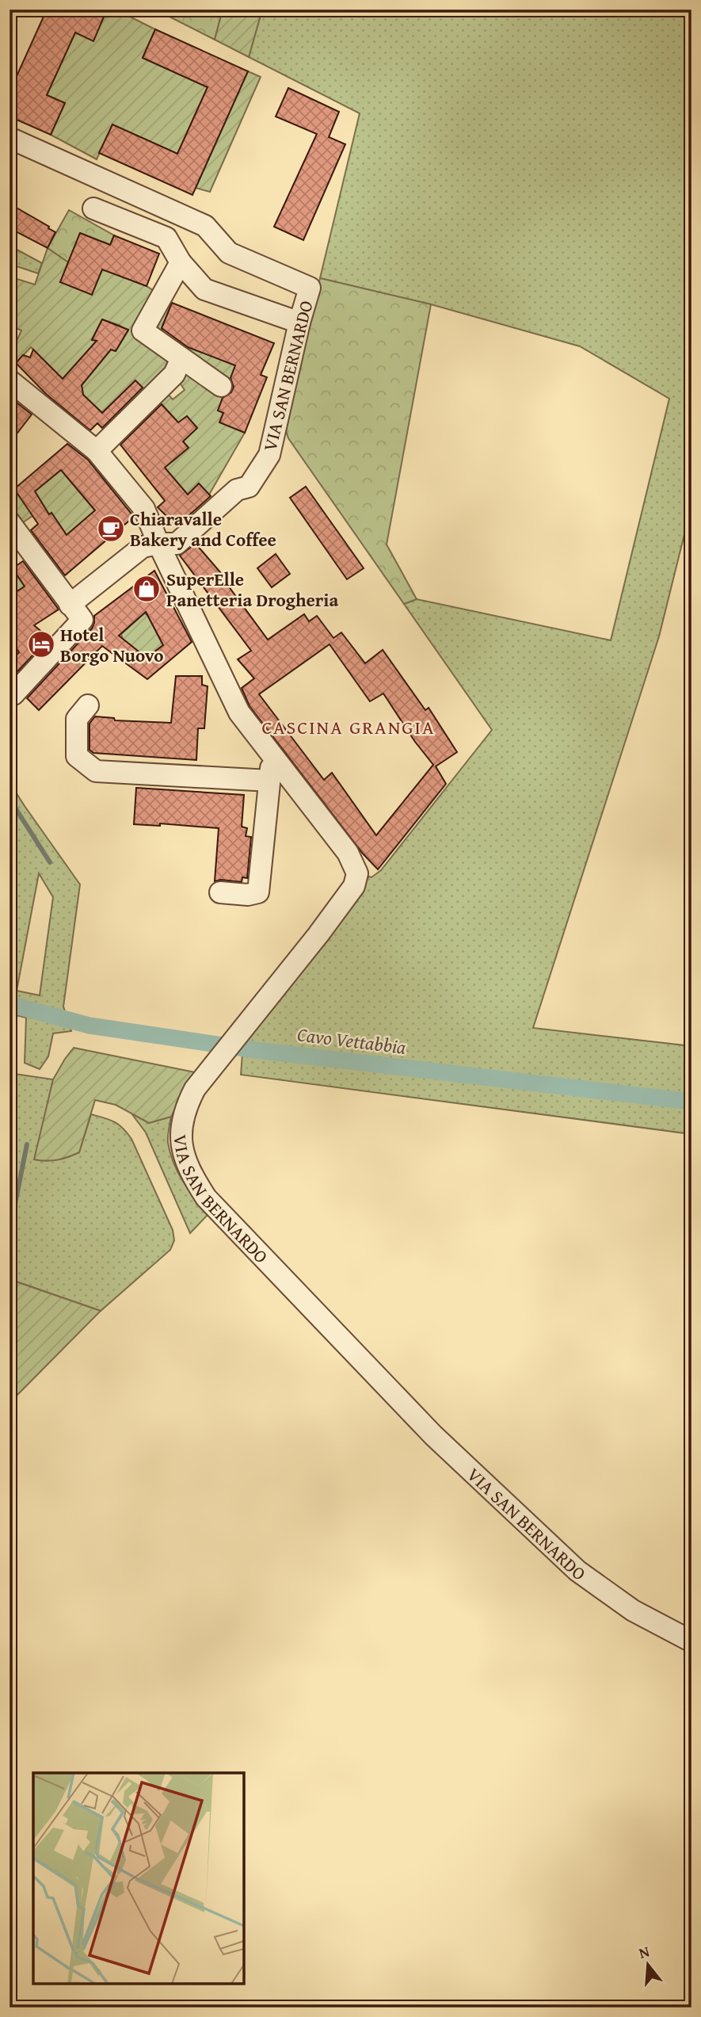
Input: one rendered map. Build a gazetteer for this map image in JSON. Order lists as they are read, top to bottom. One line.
{"streets":{"street":["VIA SAN BERNARDO"]},"districts":["CASCINA GRANGIA"],"water":["Cavo Vettabbia"],"places":{"cafe":["Chiaravalle Bakery and Coffee"],"shop":["SuperElle Panetteria Drogheria"],"hotel":["Hotel Borgo Nuovo"]},"north":"top"}
